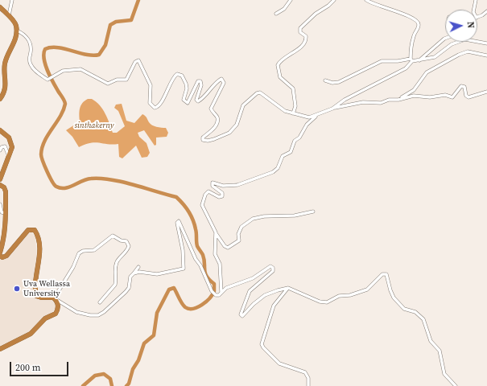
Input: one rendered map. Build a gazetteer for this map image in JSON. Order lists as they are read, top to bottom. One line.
{"parks":["sinthakerny"],"places":["Uva Wellassa University"],"scale_bar":"200 m","north":"right"}
